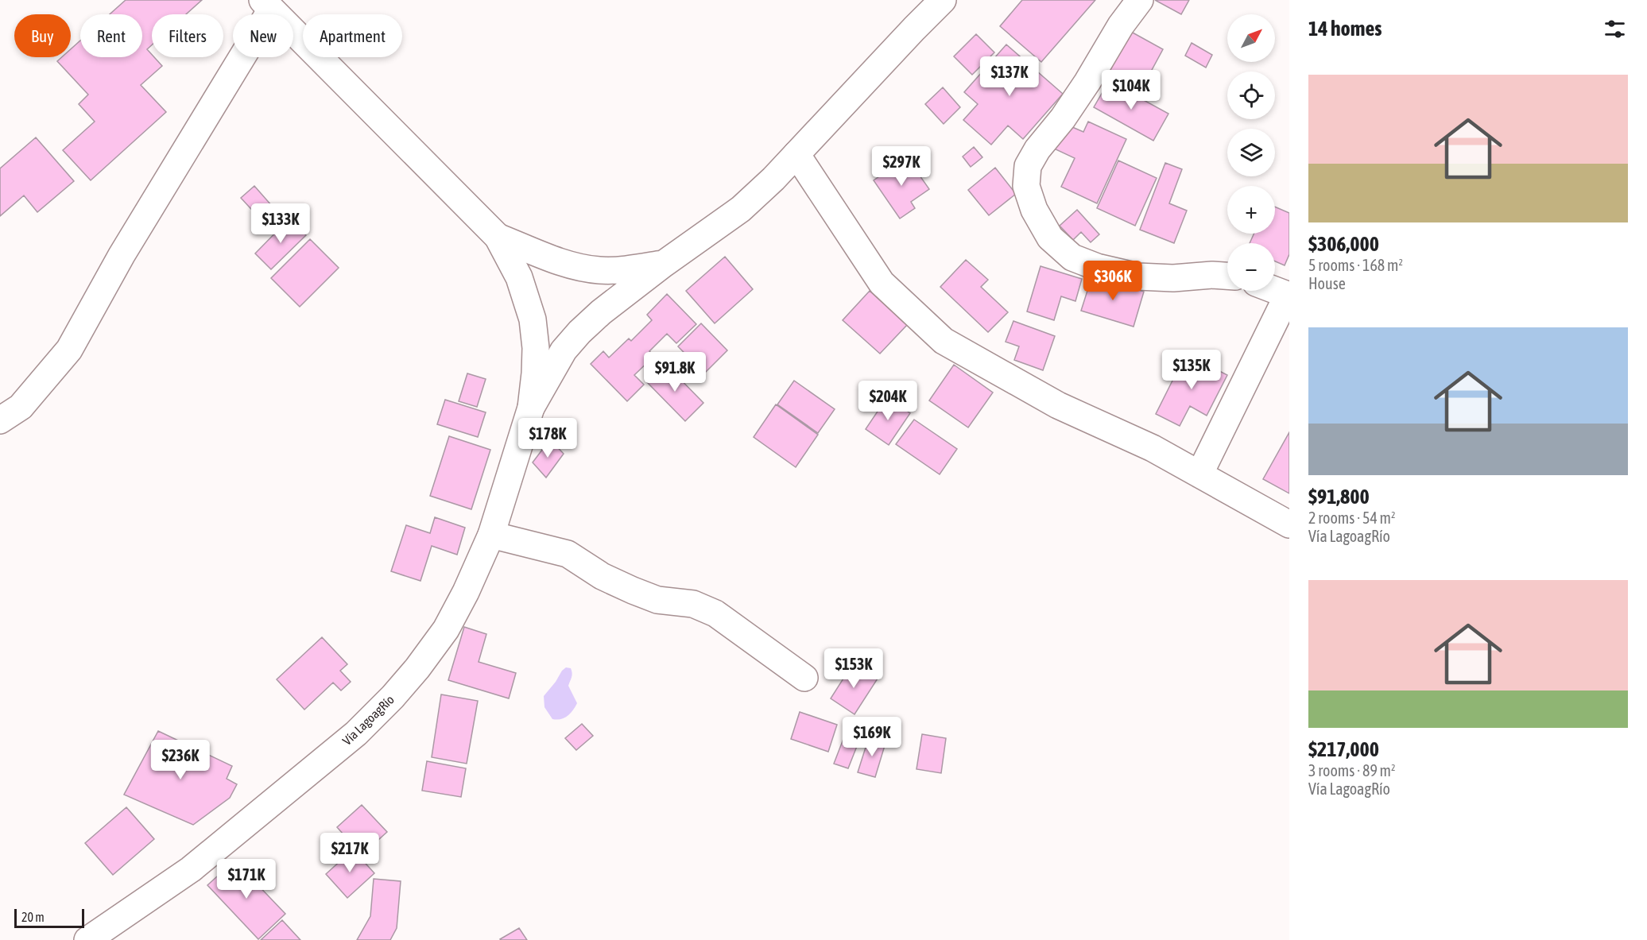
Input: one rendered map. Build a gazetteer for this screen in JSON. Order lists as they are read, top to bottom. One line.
{"streets":{"main road":["Vía LagoagRío"]},"scale_bar":"20 m","north":"top right","page":{"heading":"14 homes","map_buttons":["+","−"],"chip":["Buy","Rent","Filters","New","Apartment"],"price":["$137K","$104K","$297K","$133K","$306K","$135K","$91.8K","$204K","$178K","$153K","$169K","$236K","$217K","$171K"],"list":[{"name":"$306,000","note":"5 rooms · 168 m² · House"},{"name":"$91,800","note":"2 rooms · 54 m² · Vía LagoagRío"},{"name":"$217,000","note":"3 rooms · 89 m² · Vía LagoagRío"}],"scale":"20 m"}}
